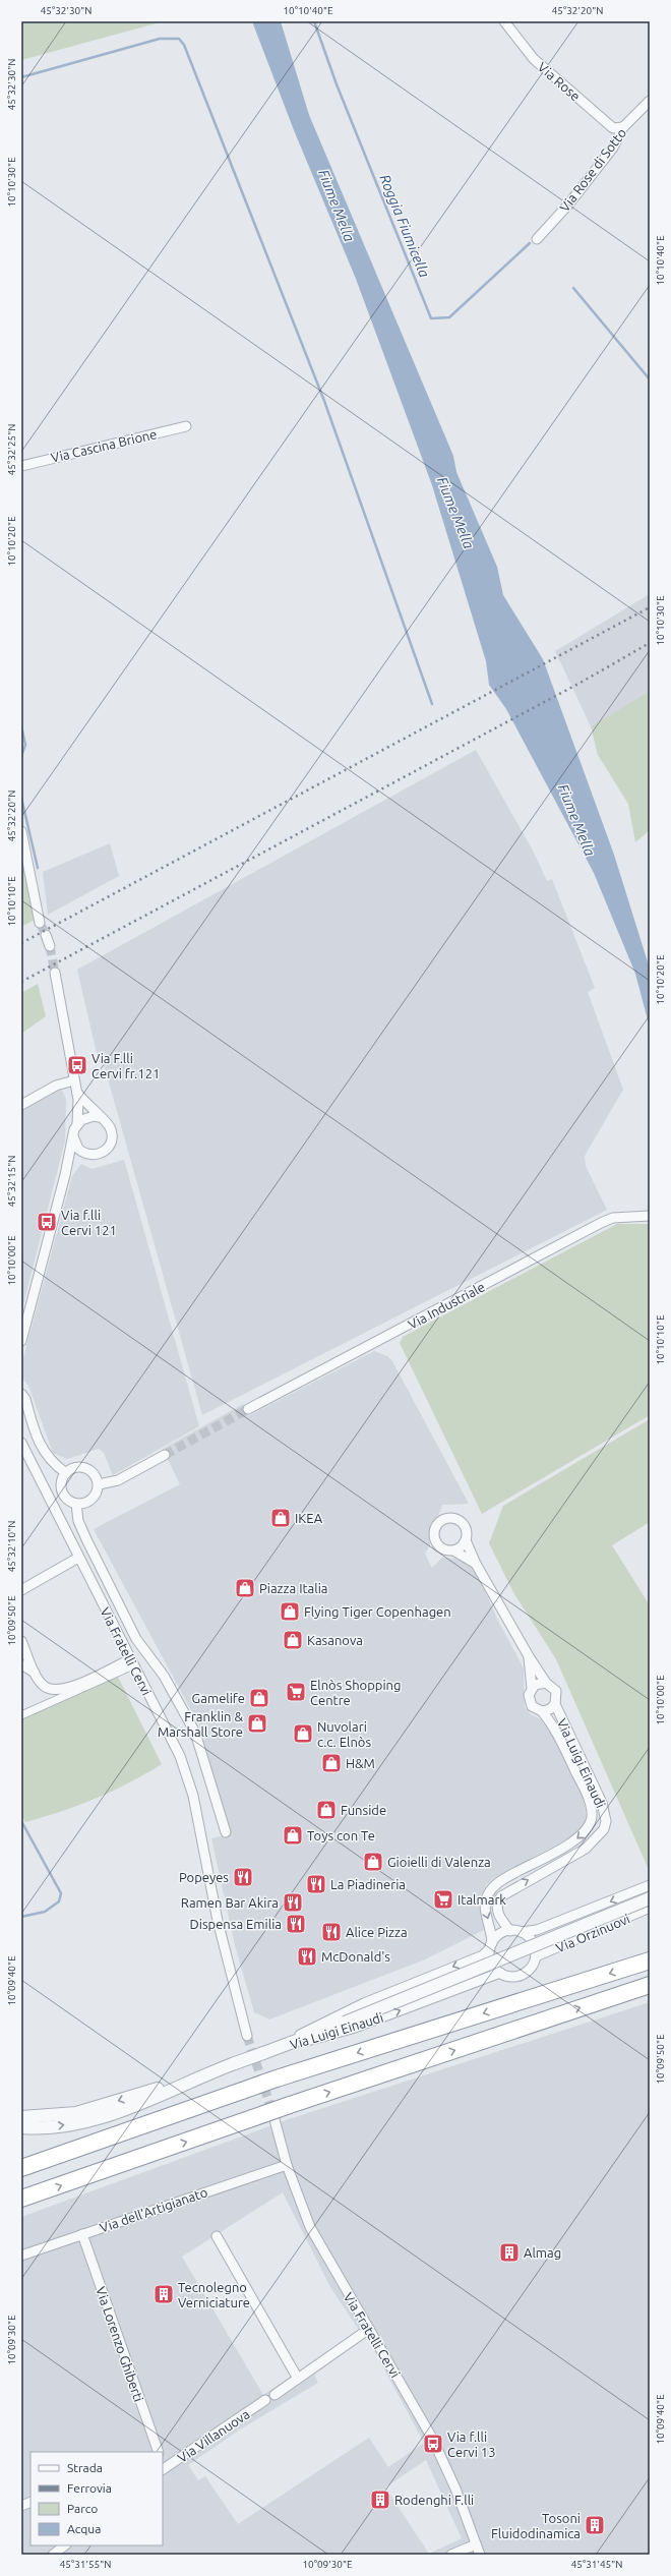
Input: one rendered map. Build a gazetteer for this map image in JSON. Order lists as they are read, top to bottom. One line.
{"streets":{"street":["Via Rose","Via Rose di Sotto","Via Cascina Brione","Via Industriale","Via Fratelli Cervi","Via Luigi Einaudi","Via Orzinuovi","Via dell'Artigianato","Via Lorenzo Ghiberti","Via Villanuova"]},"crossings":[["Via Rose","Via Rose di Sotto"],["Via Fratelli Cervi","Via dell'Artigianato"],["Via Luigi Einaudi","Via Orzinuovi"],["Via dell'Artigianato","Via Lorenzo Ghiberti"]],"water":["Fiume Mella","Roggia Fiumicella"],"places":{"bus stop":["Via F.lli Cervi fr.121","Via f.lli Cervi 121","Via f.lli Cervi 13"],"shop":["IKEA","Piazza Italia","Flying Tiger Copenhagen","Kasanova","Gamelife","Franklin & Marshall Store","Nuvolari c.c. Elnòs","H&M","Funside","Toys con Te","Gioielli di Valenza"],"supermarket":["Elnòs Shopping Centre","Italmark"],"restaurant":["Popeyes","La Piadineria","Ramen Bar Akira","Dispensa Emilia","Alice Pizza","McDonald's"],"building":["Almag","Tecnolegno Verniciature","Rodenghi F.lli","Tosoni Fluidodinamica"]},"legend":["Strada","Ferrovia","Parco","Acqua"],"coordinates":["45°32'30\"N","10°10'40\"E","45°32'20\"N","10°10'30\"E","45°32'25\"N","10°10'20\"E","10°10'10\"E","45°32'15\"N","10°10'00\"E","45°32'10\"N","10°09'50\"E","10°09'40\"E","10°09'30\"E","45°31'55\"N","45°31'45\"N"]}
